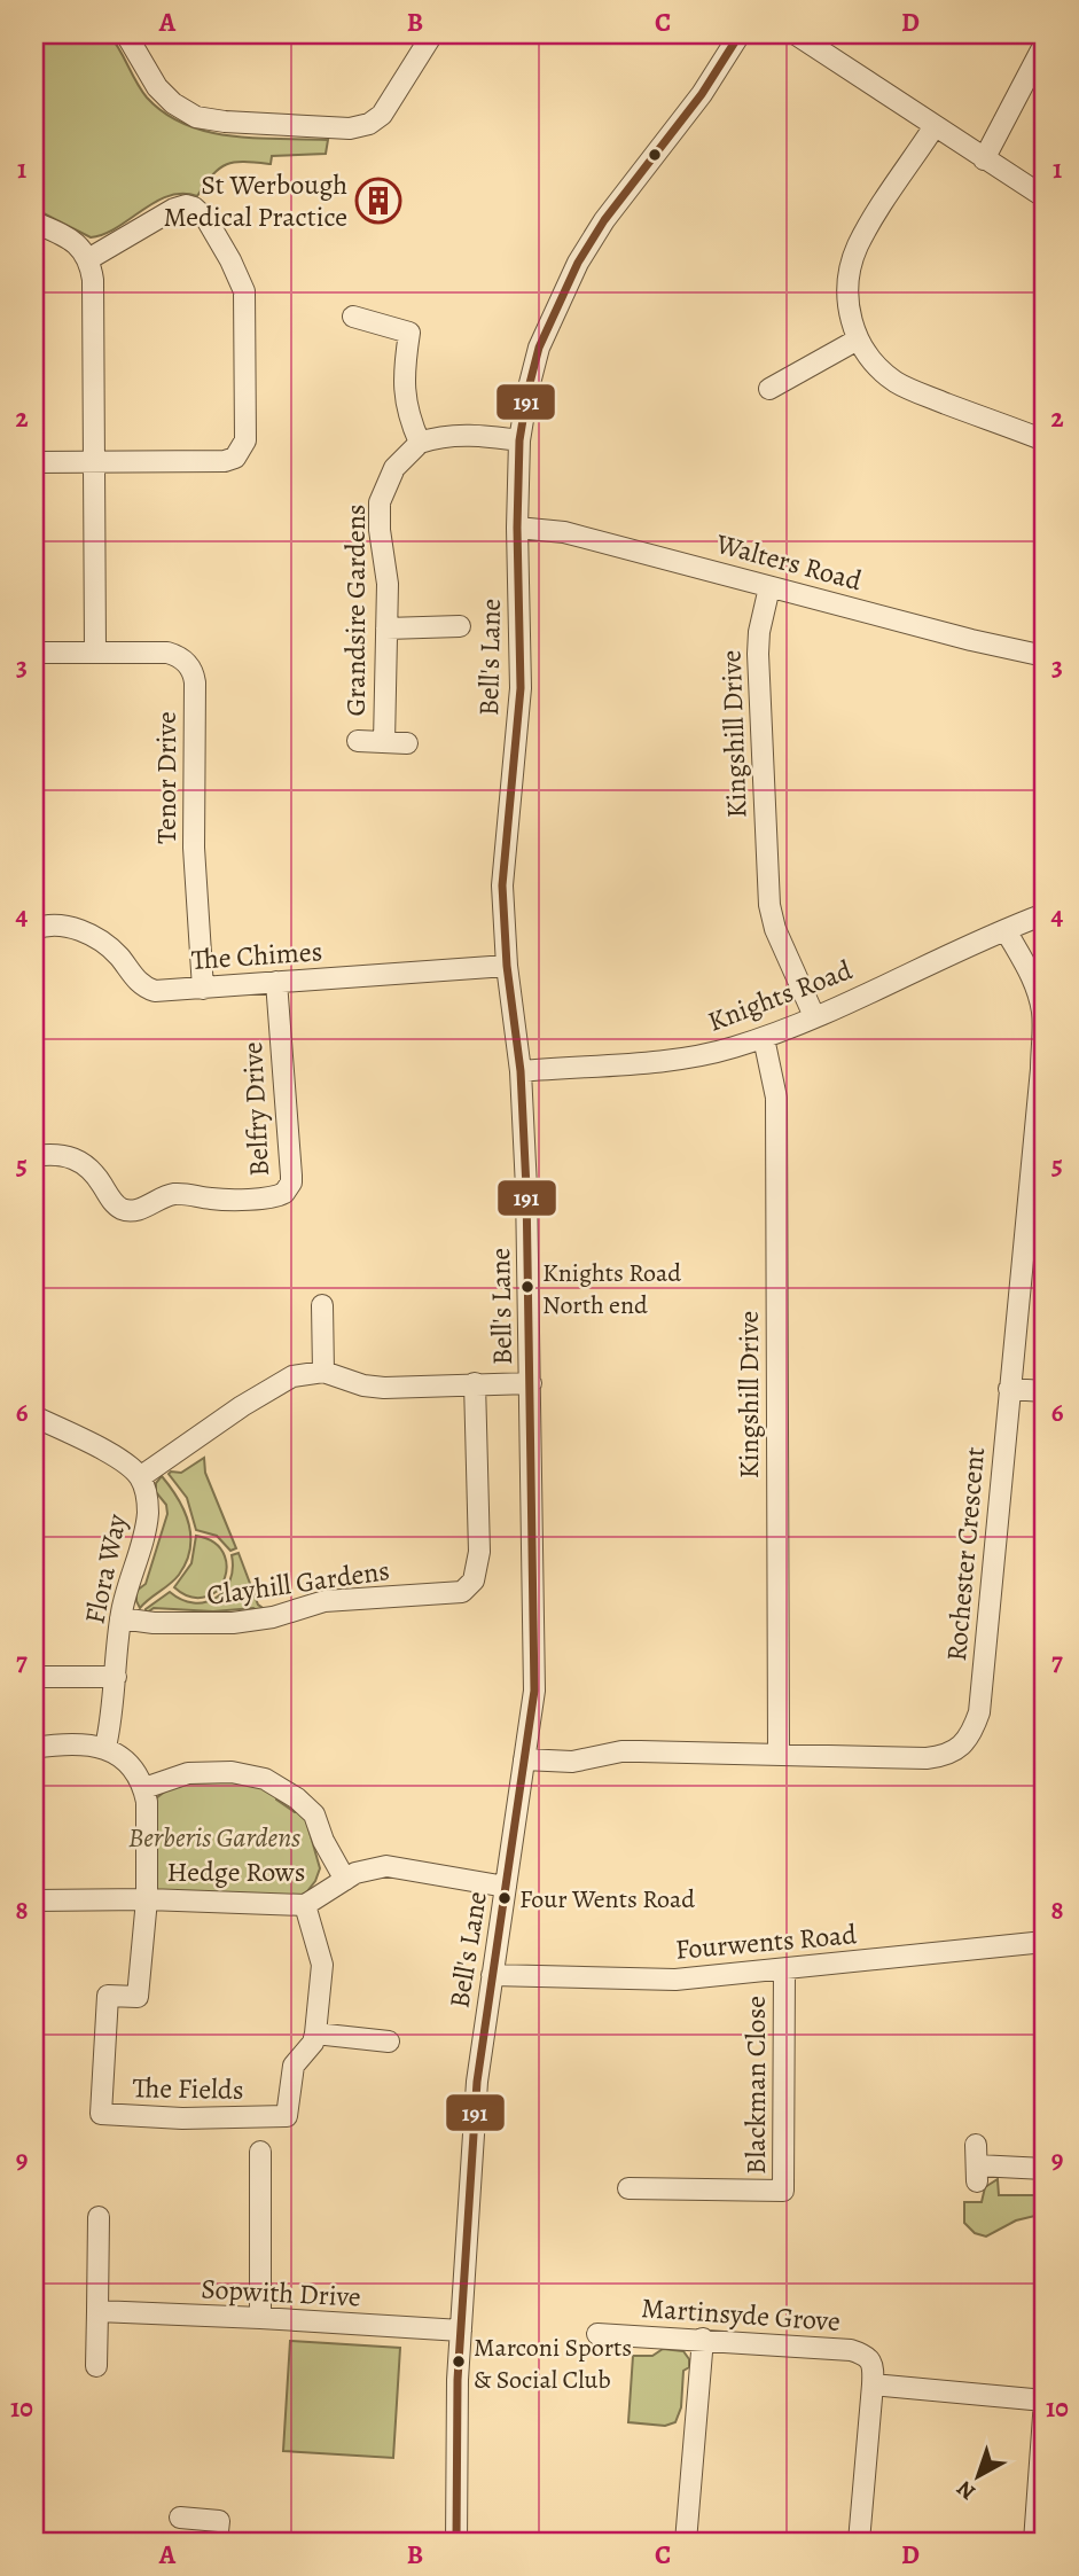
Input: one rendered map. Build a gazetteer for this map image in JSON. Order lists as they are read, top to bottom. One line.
{"streets":{"street":["Walters Road","Grandsire Gardens","Bell's Lane","Kingshill Drive","Tenor Drive","The Chimes","Knights Road","Belfry Drive","Rochester Crescent","Flora Way","Clayhill Gardens","Hedge Rows","Fourwents Road","Blackman Close","The Fields","Sopwith Drive","Martinsyde Grove"]},"crossings":[["Walters Road","Bell's Lane"],["Walters Road","Kingshill Drive"],["Bell's Lane","The Chimes"],["Bell's Lane","Knights Road"],["Bell's Lane","Rochester Crescent"],["Bell's Lane","Hedge Rows"],["Bell's Lane","Fourwents Road"],["Bell's Lane","Sopwith Drive"],["Kingshill Drive","Knights Road"],["Kingshill Drive","Rochester Crescent"],["Tenor Drive","The Chimes"],["The Chimes","Belfry Drive"],["Knights Road","Rochester Crescent"],["Flora Way","Clayhill Gardens"],["Hedge Rows","The Fields"],["Fourwents Road","Blackman Close"]],"parks":["Berberis Gardens"],"places":{"building":["St Werbough Medical Practice"],"other":["Knights Road North end","Four Wents Road","Marconi Sports & Social Club"]},"lines":["transit line 191"],"north":"bottom left","grid":{"columns":["A","B","C","D"],"rows":["1","2","3","4","5","6","7","8","9","10"]}}
